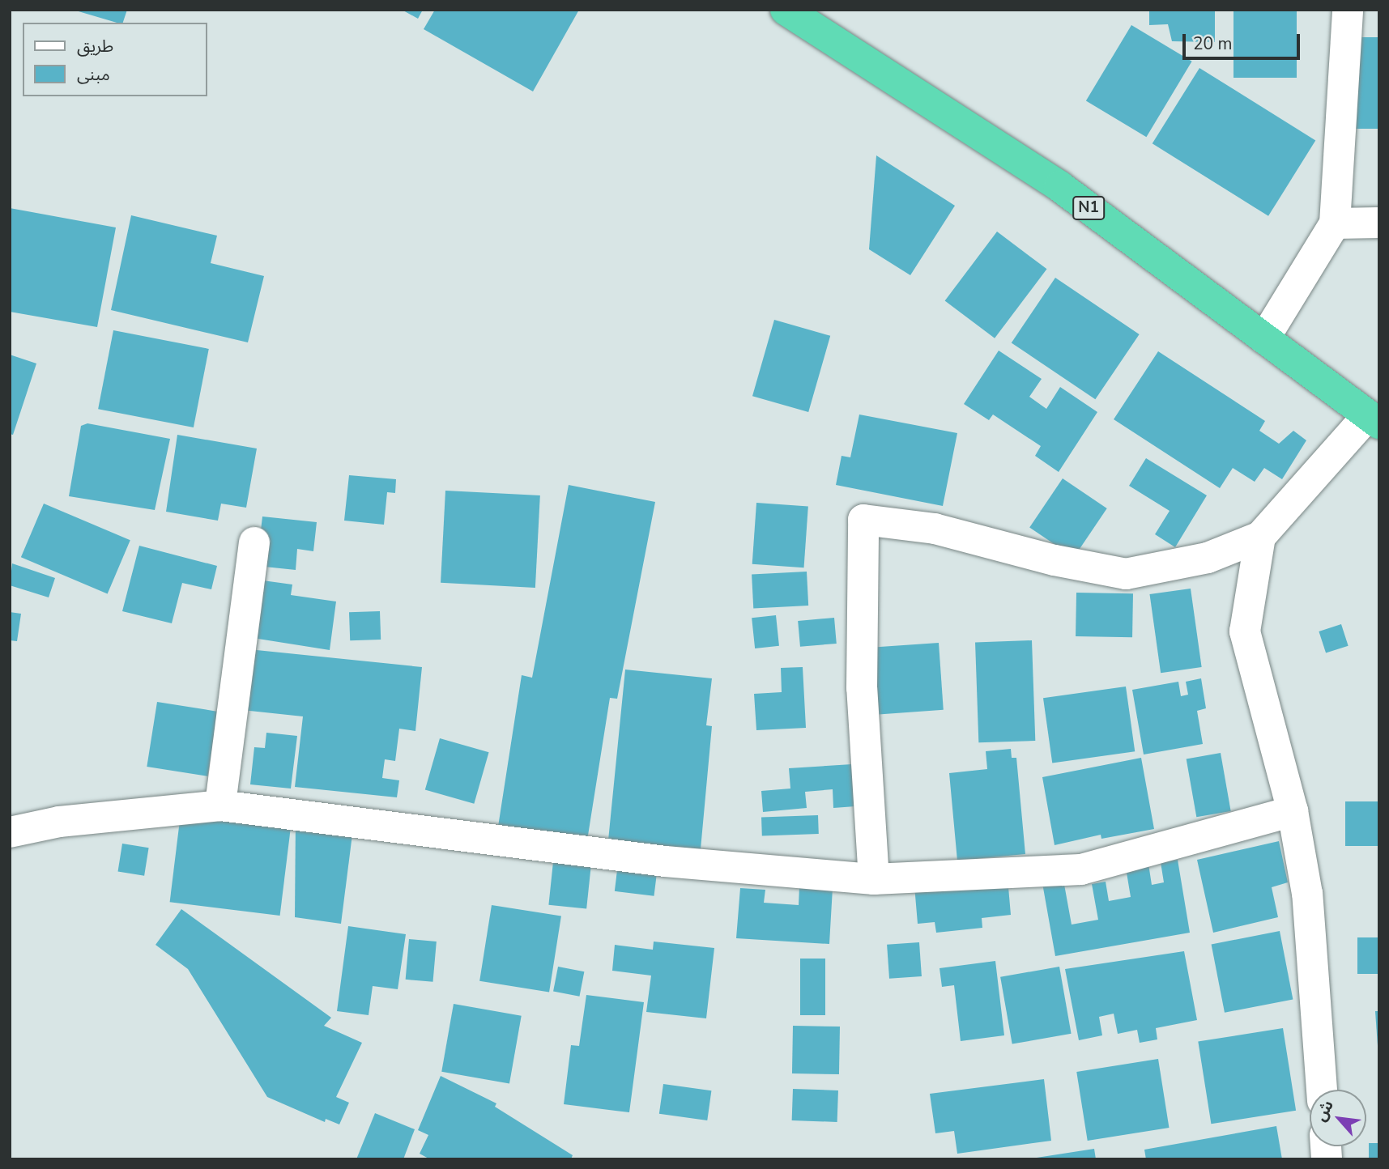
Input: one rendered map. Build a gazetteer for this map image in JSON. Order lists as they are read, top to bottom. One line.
{"streets":{"highway":["N1"]},"legend":["طريق","مبنى"],"scale_bar":"20 m","north":"top left"}
